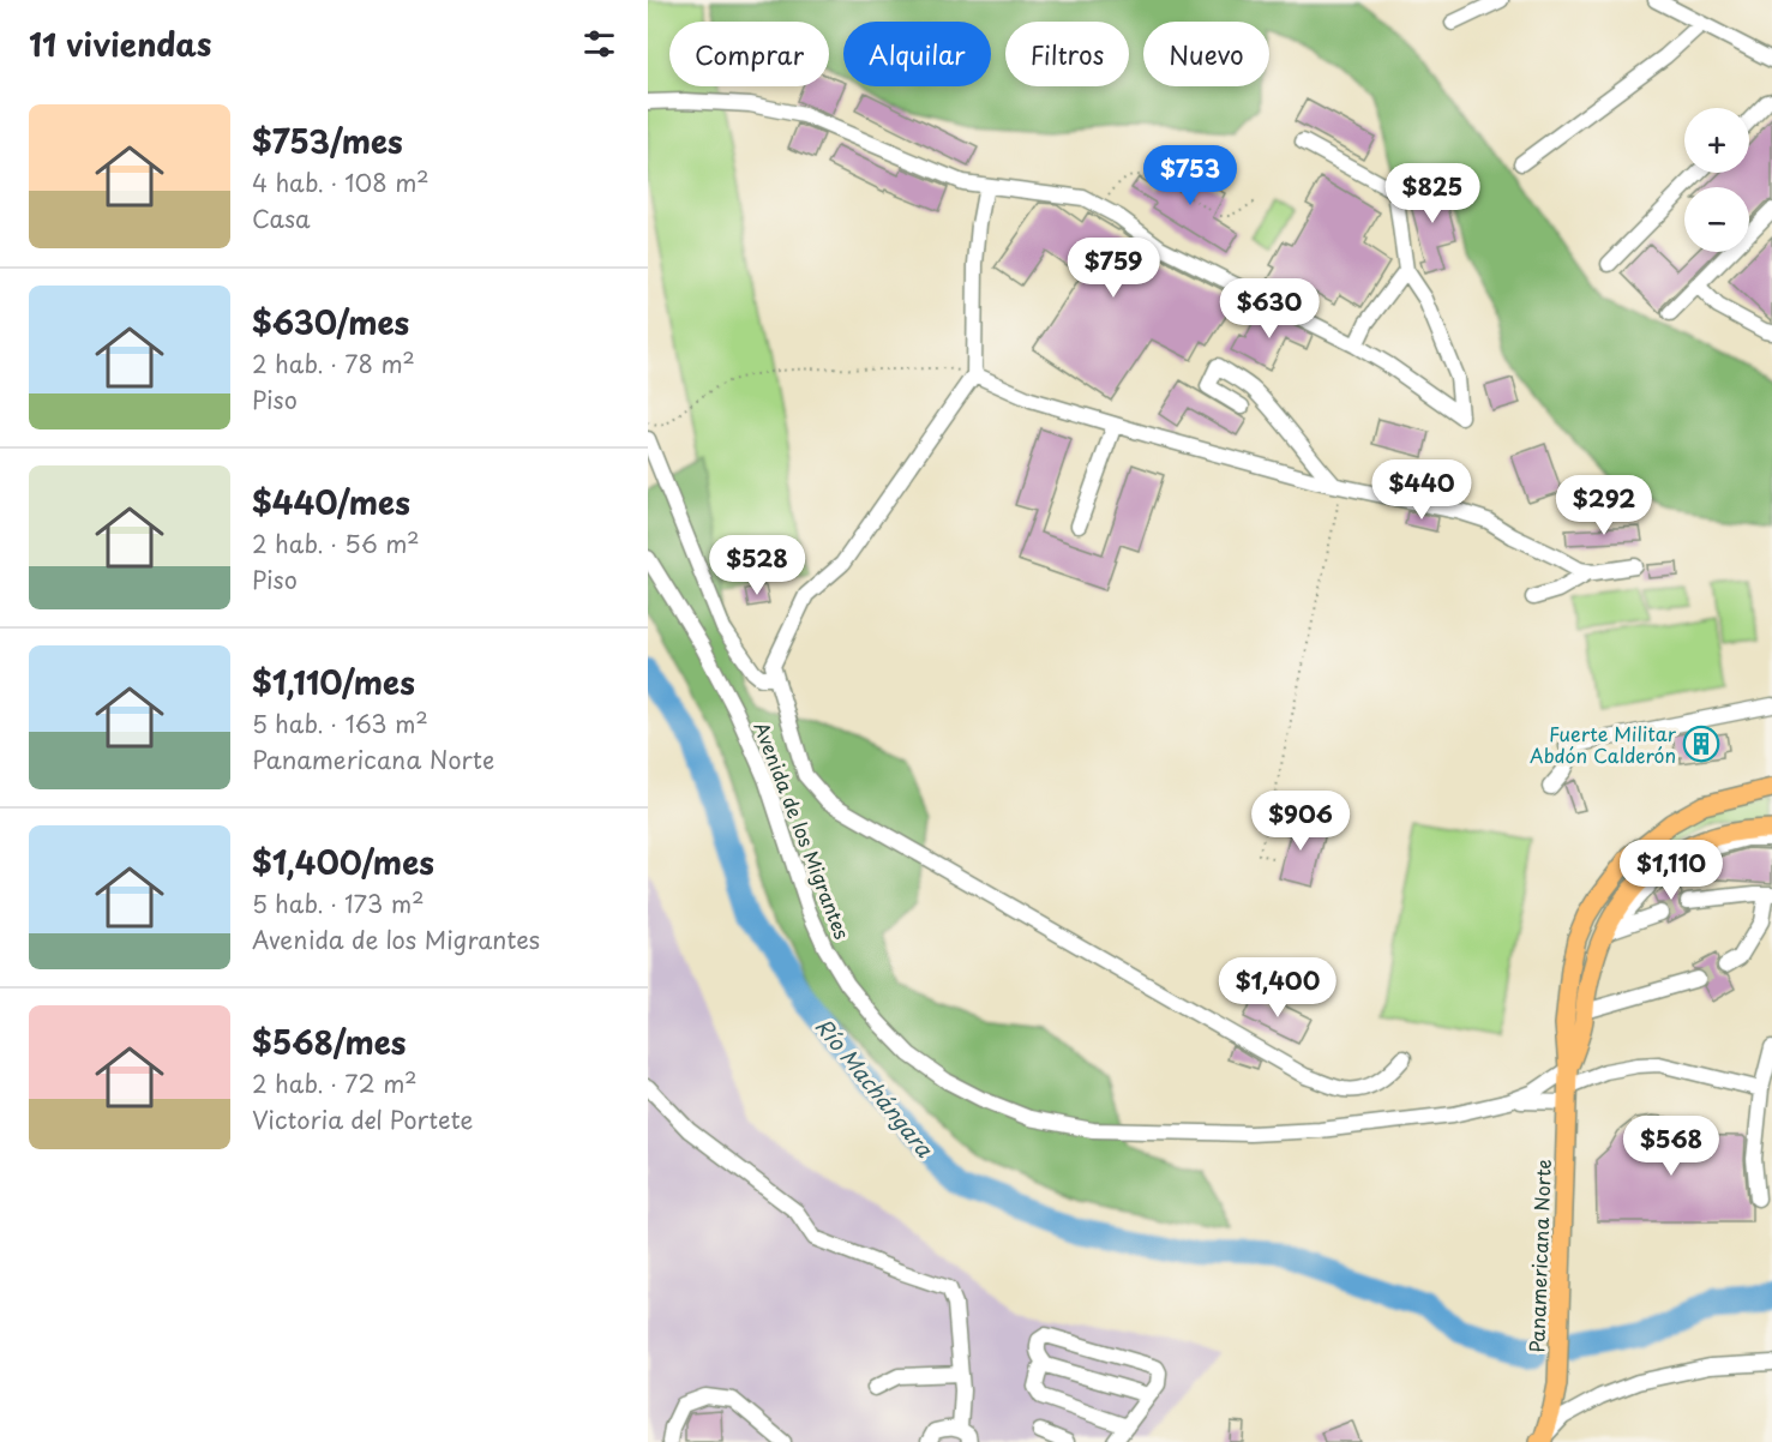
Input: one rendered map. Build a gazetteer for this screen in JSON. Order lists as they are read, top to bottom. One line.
{"streets":{"main road":["Panamericana Norte"],"street":["Avenida de los Migrantes"]},"water":["Río Machángara"],"places":{"building":["Fuerte Militar Abdón Calderón"]},"page":{"heading":"11 viviendas","chip":["Comprar","Alquilar","Filtros","Nuevo"],"list":[{"name":"$753/mes","note":"4 hab. · 108 m² · Casa"},{"name":"$630/mes","note":"2 hab. · 78 m² · Piso"},{"name":"$440/mes","note":"2 hab. · 56 m² · Piso"},{"name":"$1,110/mes","note":"5 hab. · 163 m² · Panamericana Norte"},{"name":"$1,400/mes","note":"5 hab. · 173 m² · Avenida de los Migrantes"},{"name":"$568/mes","note":"2 hab. · 72 m² · Victoria del Portete"}],"map_buttons":["+","−"],"price":["$753","$825","$759","$630","$440","$292","$528","$906","$1,110","$1,400","$568"]}}
